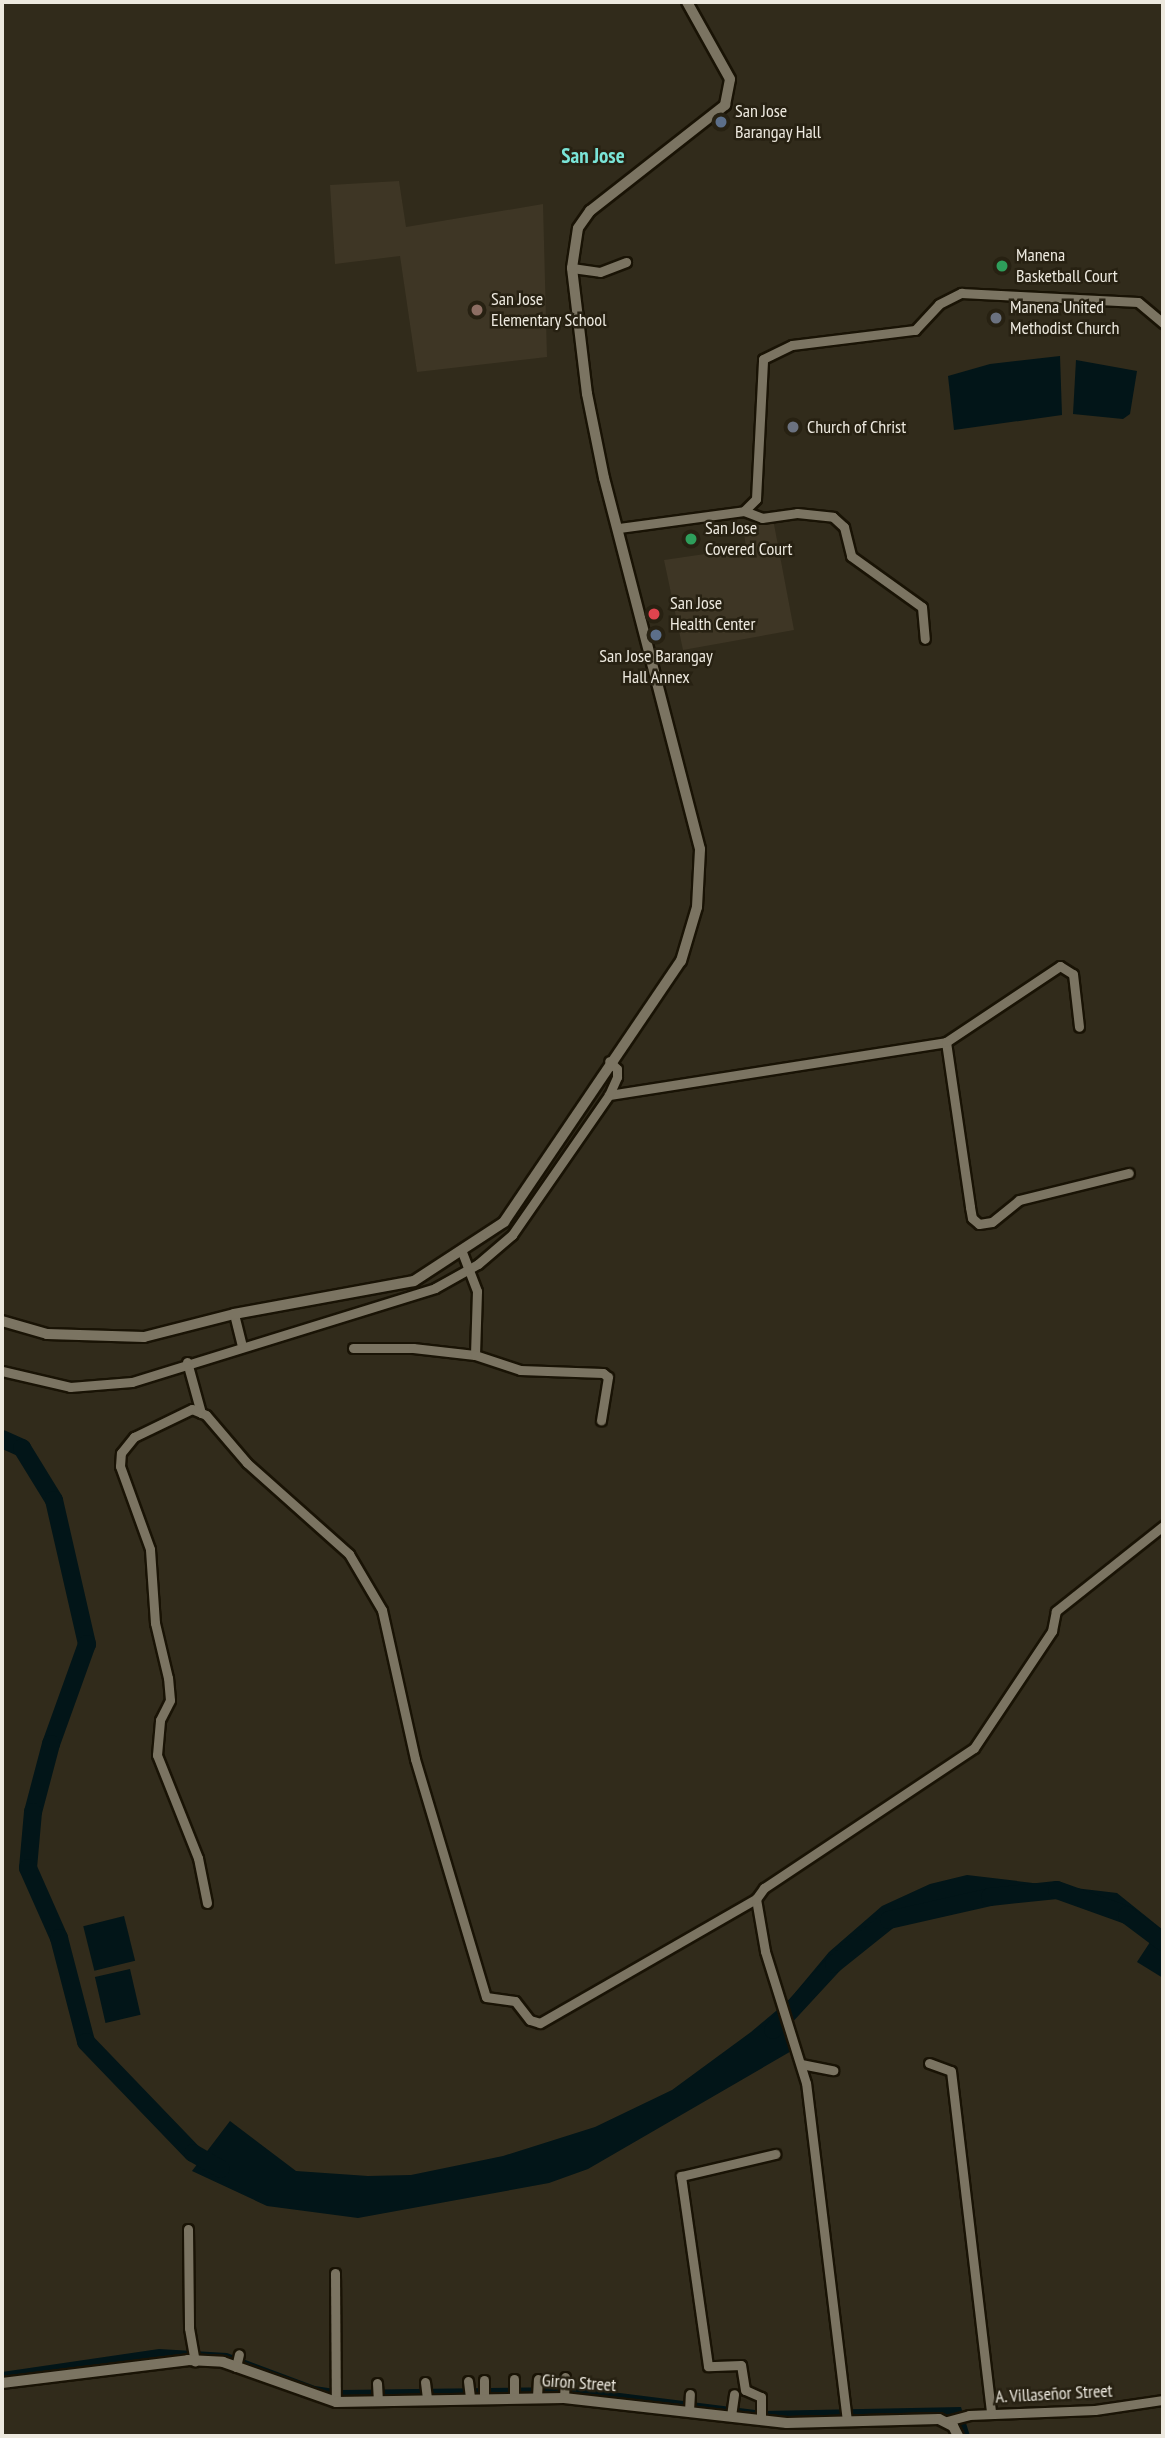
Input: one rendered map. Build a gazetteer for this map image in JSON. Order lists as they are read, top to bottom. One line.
{"streets":{"street":["Giron Street","A. Villaseñor Street"]},"crossings":[["Giron Street","A. Villaseñor Street"]],"districts":["San Jose"],"places":["San Jose Barangay Hall","Manena Basketball Court","San Jose Elementary School","Manena United Methodist Church","Church of Christ","San Jose Covered Court","San Jose Health Center","San Jose Barangay Hall Annex"]}
